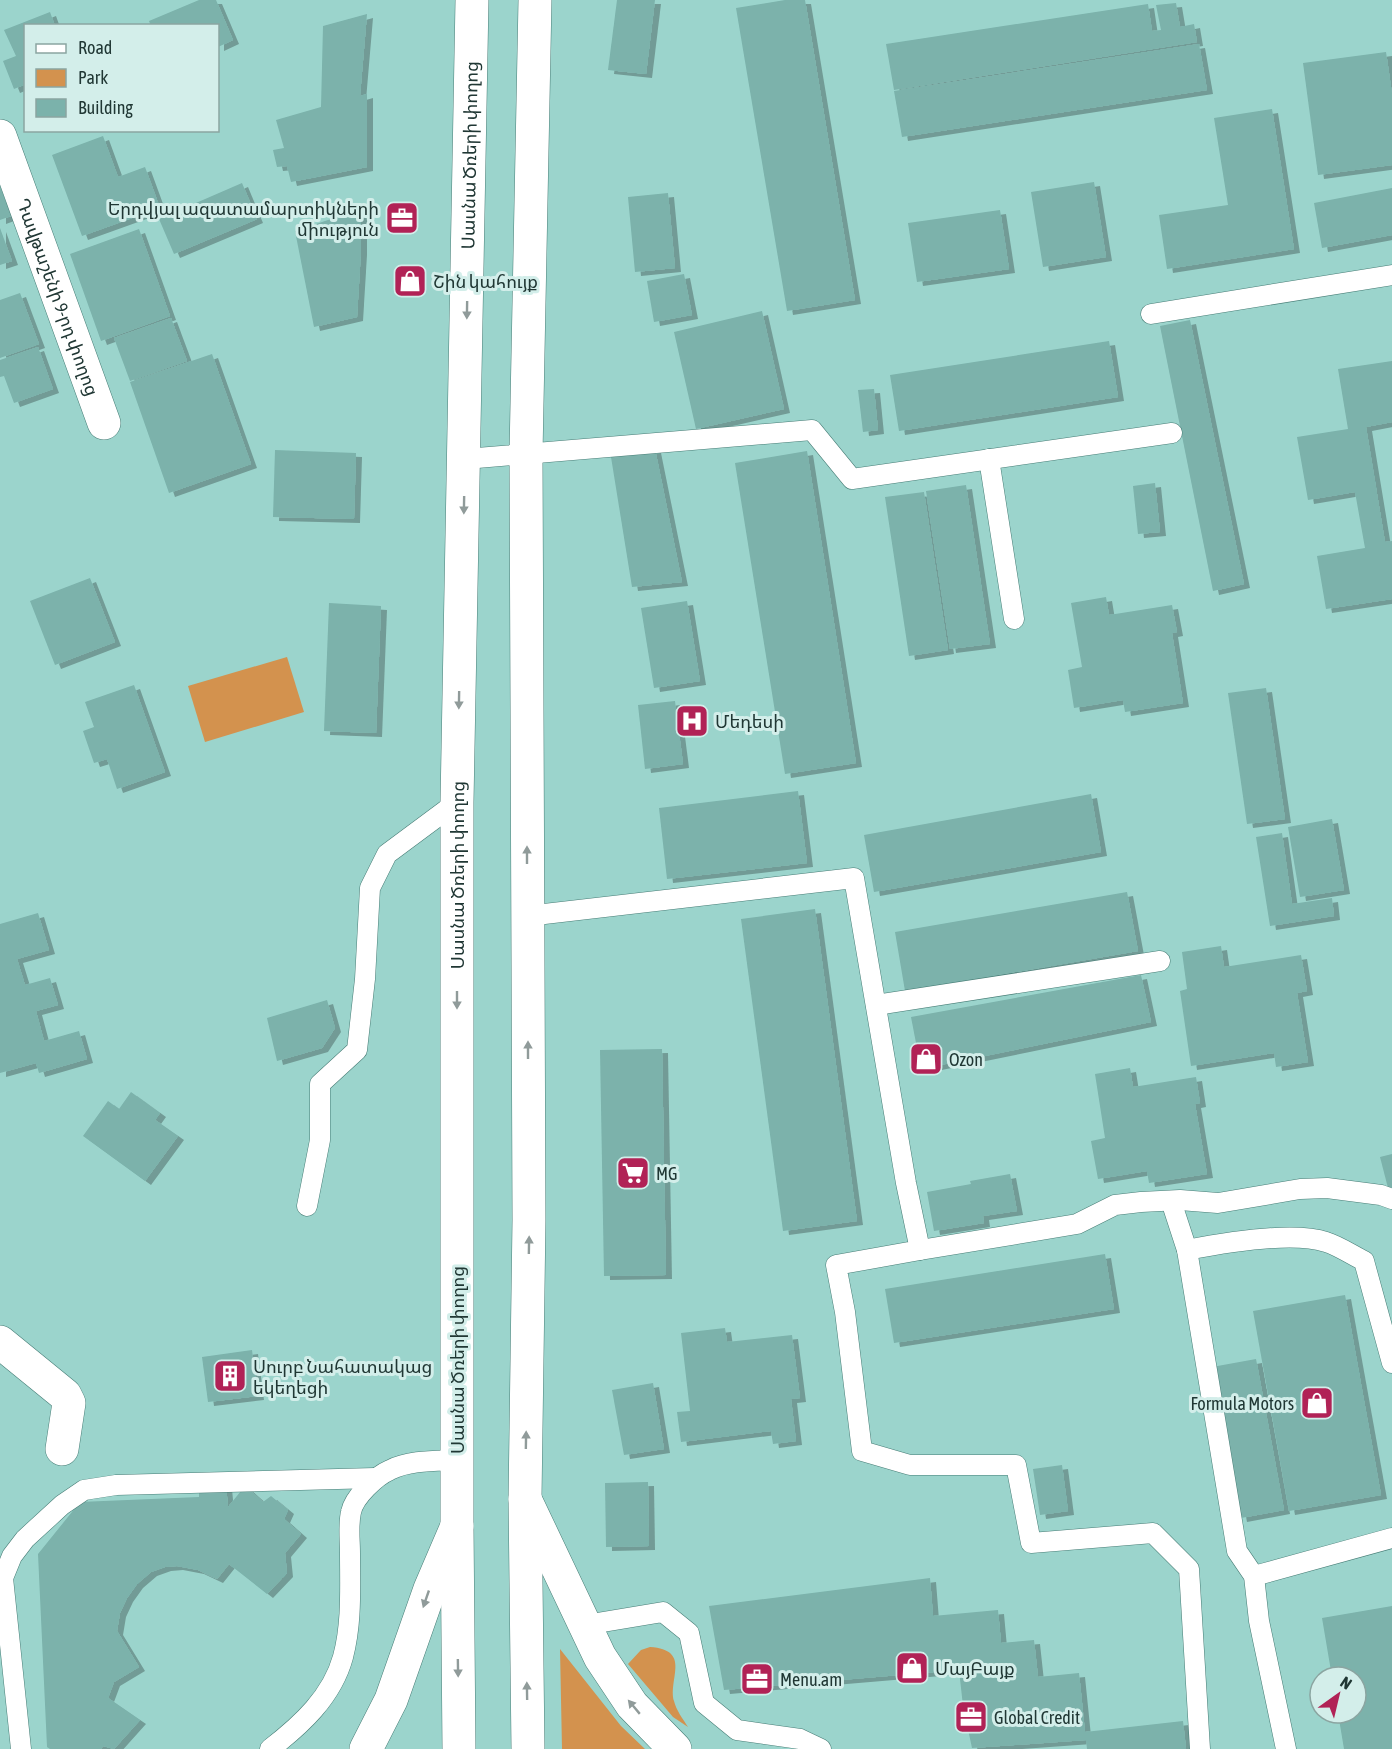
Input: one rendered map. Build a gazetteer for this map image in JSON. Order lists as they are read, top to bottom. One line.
{"streets":{"main road":["Սասնա Ծռերի փողոց","Դավթաշենի 9-րդ փողոց"]},"places":{"office":["Երդվյալ ազատամարտիկների միություն","Menu.am","Global Credit"],"shop":["Շին կահույք","Ozon","Formula Motors","ՄայԲայք"],"hospital":["Մեդեսի"],"supermarket":["MG"],"building":["Սուրբ Նահատակաց եկեղեցի"]},"legend":["Road","Park","Building"],"north":"top right"}
